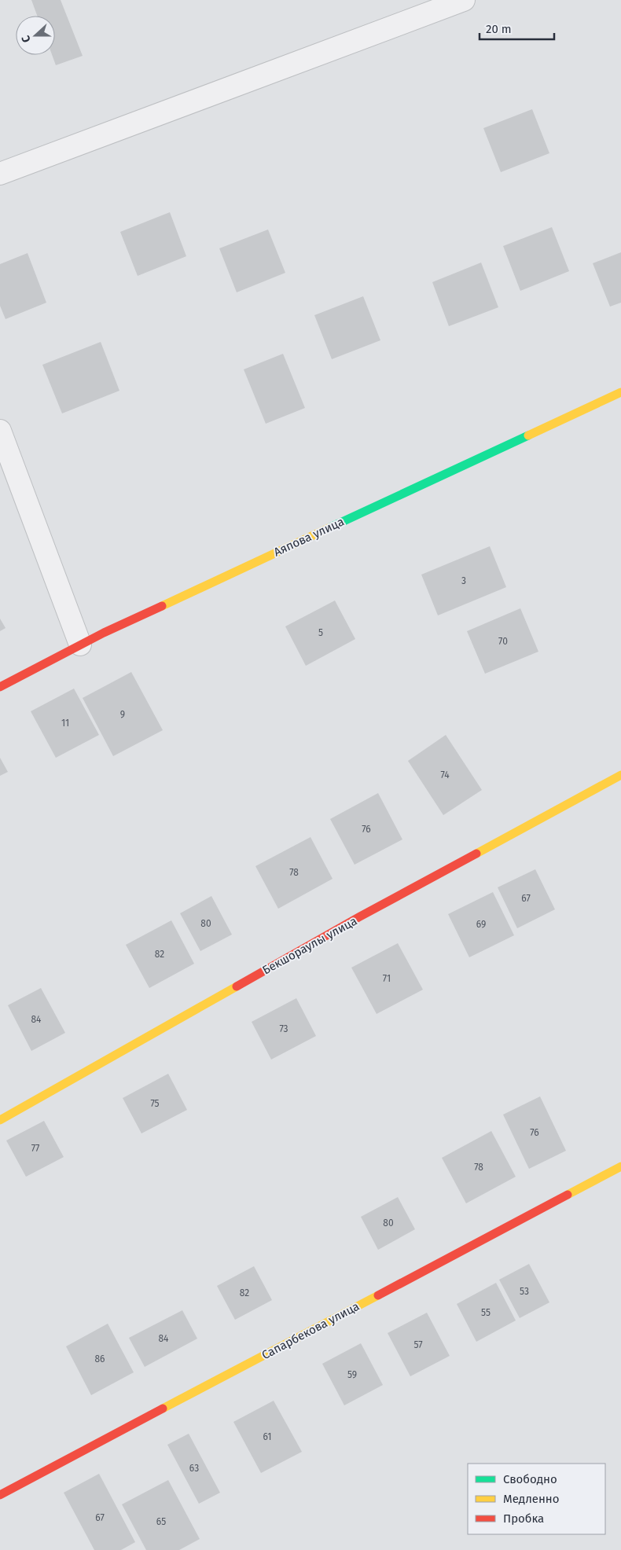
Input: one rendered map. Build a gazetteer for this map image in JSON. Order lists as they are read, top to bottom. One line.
{"streets":{"street":["Аяпова улица","Бекшораулы улица","Сапарбекова улица"]},"house_numbers":["3","5","70","9","11","74","76","78","67","80","69","82","71","84","73","75","76","77","78","80","53","82","55","84","57","86","59","61","63","67","65"],"legend":["Свободно","Медленно","Пробка"],"scale_bar":"20 m","north":"left"}
